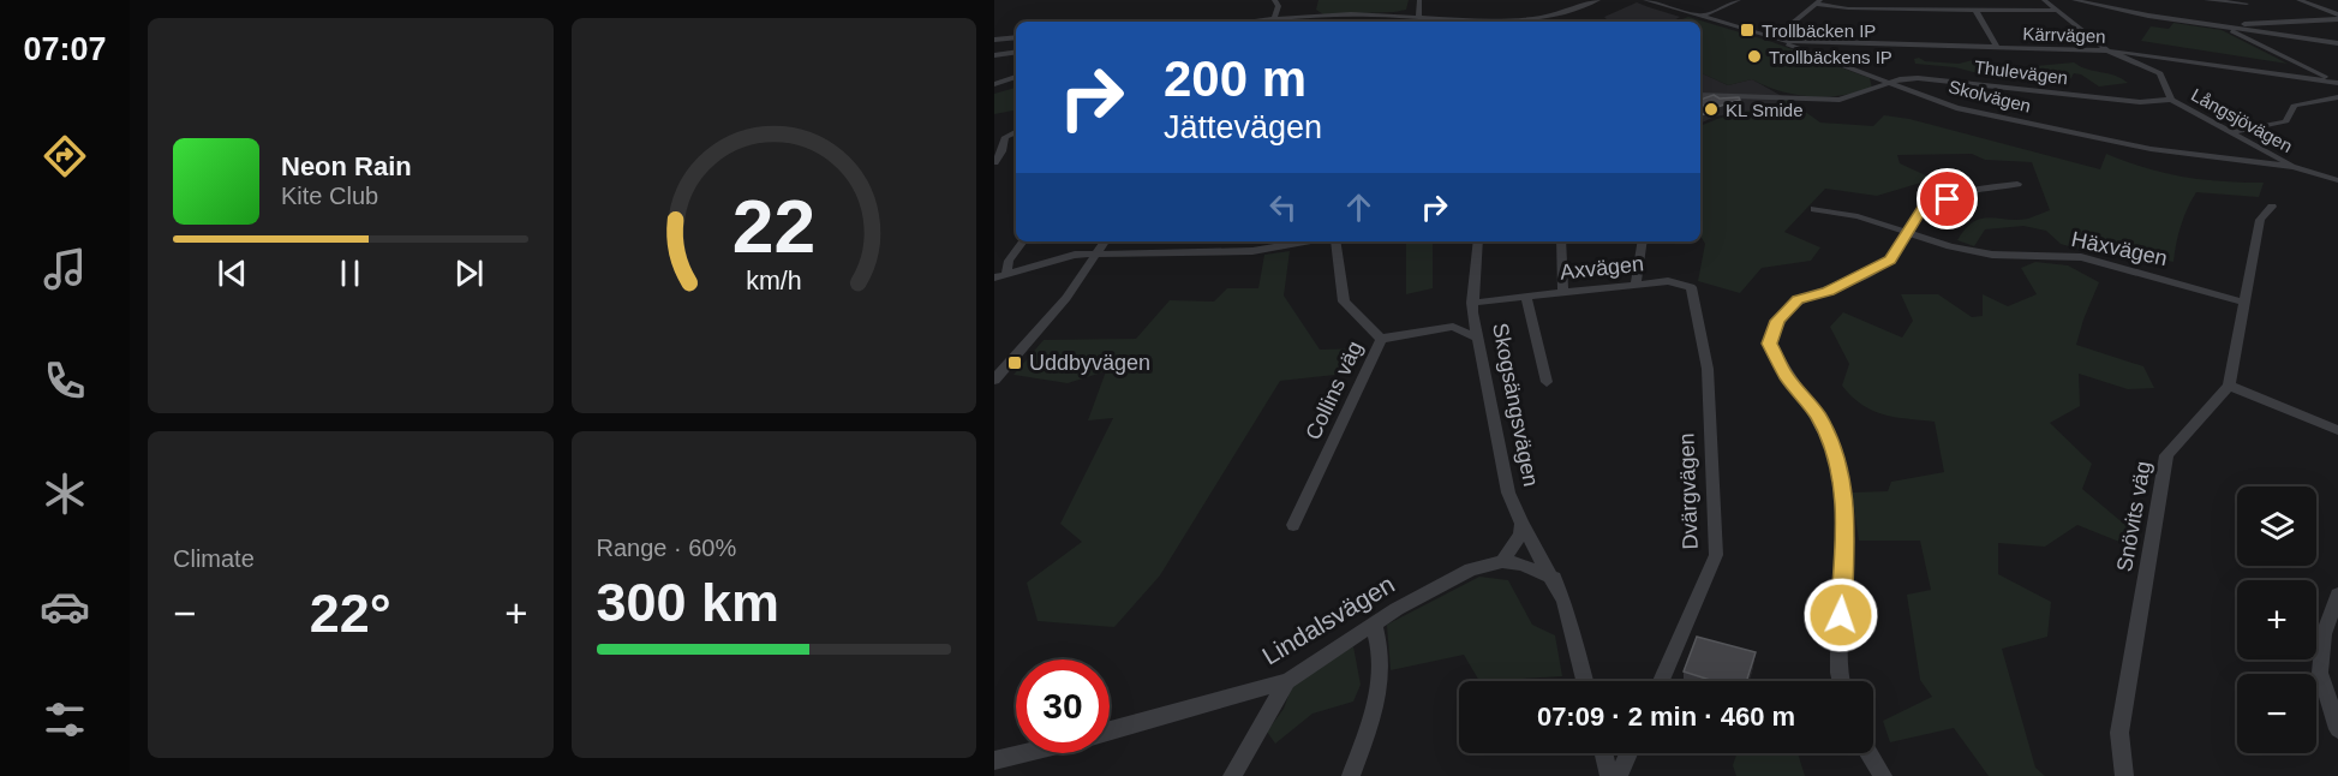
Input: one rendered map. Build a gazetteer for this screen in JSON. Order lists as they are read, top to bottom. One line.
{"streets":{"street":["Kärrvägen","Thulevägen","Skolvägen","Långsjövägen","Häxvägen","Axvägen","Collins väg","Skogsängsvägen","Dvärgvägen","Snövits väg","Lindalsvägen"]},"crossings":[["Kärrvägen","Skolvägen"],["Kärrvägen","Långsjövägen"],["Thulevägen","Skolvägen"],["Thulevägen","Långsjövägen"],["Skolvägen","Långsjövägen"],["Axvägen","Collins väg"],["Axvägen","Skogsängsvägen"],["Axvägen","Dvärgvägen"],["Collins väg","Skogsängsvägen"]],"places":{"transit":["Trollbäcken IP","Uddbyvägen"],"other":["Trollbäckens IP","KL Smide"]},"page":{"tabs":"07:07","turn":["200 m","Jättevägen"],"song":["Neon Rain","Kite Club"],"tile":["Climate",["Range · 60%","300 km"]],"map_buttons":["+","−"],"heat":["−","22°","+"],"limit":"30","trip":"07:09 · 2 min · 460 m","gauge":["22","km/h"]}}
